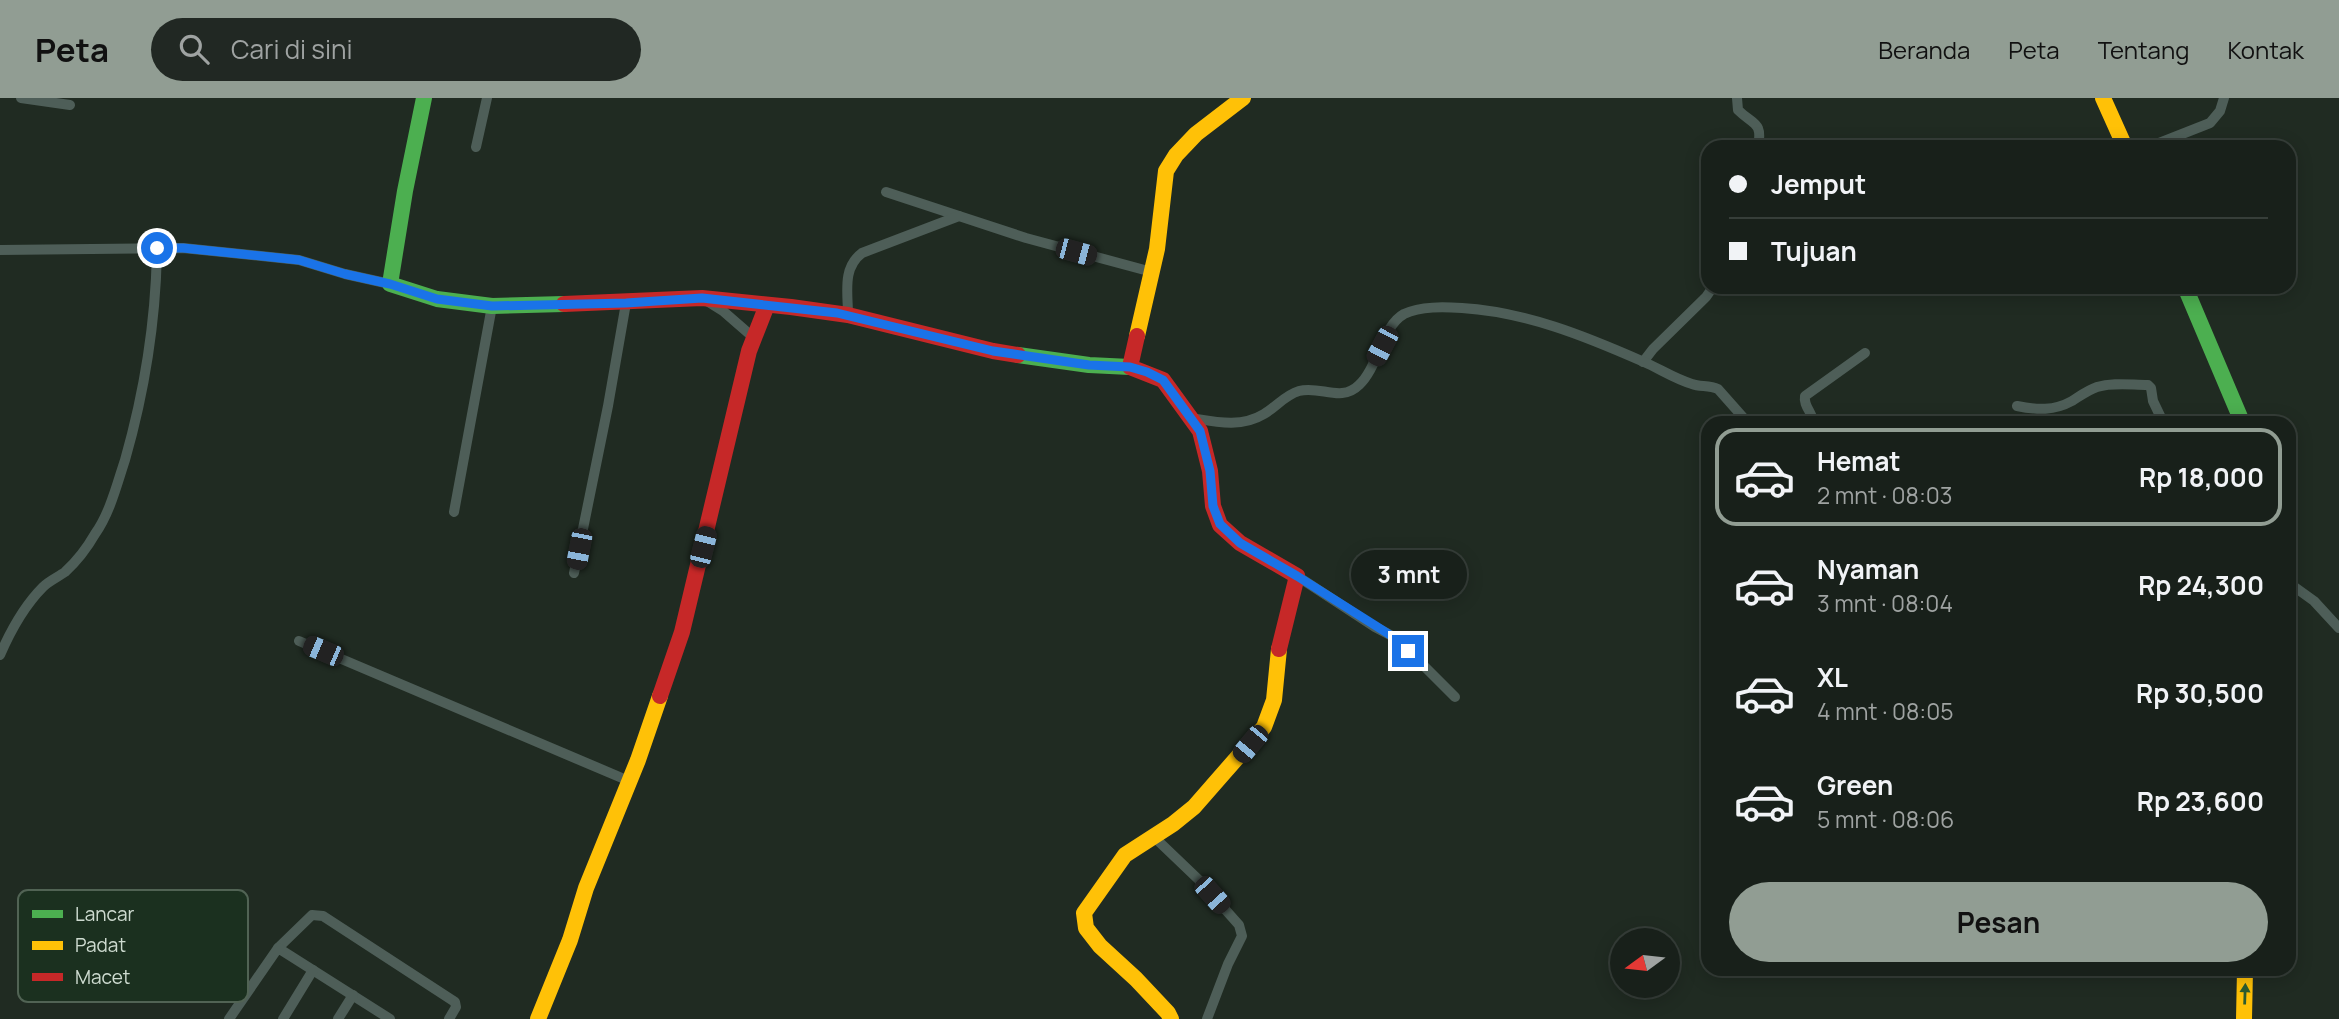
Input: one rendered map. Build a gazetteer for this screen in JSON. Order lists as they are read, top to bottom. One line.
{"legend":["Lancar","Padat","Macet"],"north":"left","page":{"header":"Peta","search":"Cari di sini","nav":["Beranda","Peta","Tentang","Kontak"],"banner":["Jemput","Tujuan"],"list":[{"name":"Hemat","note":"2 mnt · 08:03","value":"Rp 18,000"},{"name":"Nyaman","note":"3 mnt · 08:04","value":"Rp 24,300"},{"name":"XL","note":"4 mnt · 08:05","value":"Rp 30,500"},{"name":"Green","note":"5 mnt · 08:06","value":"Rp 23,600"}],"bubble":"3 mnt","buttons":"Pesan"}}
